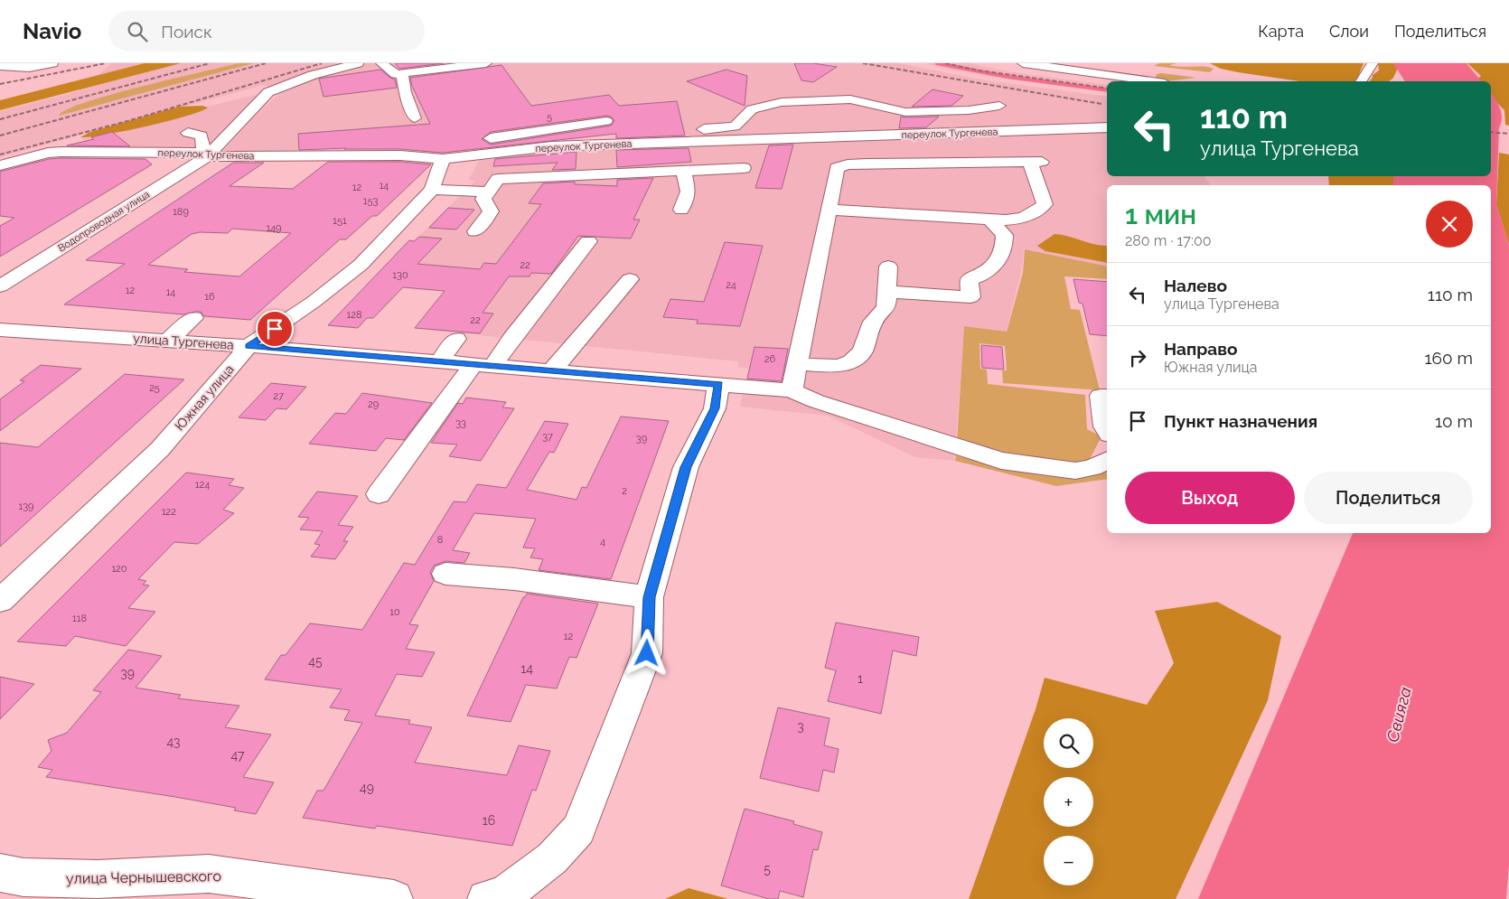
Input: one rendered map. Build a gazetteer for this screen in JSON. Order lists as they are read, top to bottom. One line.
{"streets":{"street":["переулок Тургенева","Водопроводная улица","улица Тургенева","Южная улица","улица Чернышевского"]},"crossings":[["переулок Тургенева","Водопроводная улица"],["переулок Тургенева","Южная улица"],["улица Тургенева","Южная улица"]],"water":["Свияга"],"house_numbers":["5","14","12","153","189","151","149","22","130","24","12","14","16","128","22","26","25","27","29","33","37","39","124","2","139","122","8","4","120","10","118","12","45","14","39","1","3","43","47","49","16","5"],"page":{"header":"Navio","search":"Поиск","nav":["Карта","Слои","Поделиться"],"turn":["110 m","улица Тургенева"],"heading":["1 мин","280 m · 17:00"],"list":[{"name":"Налево","note":"улица Тургенева","value":"110 m"},{"name":"Направо","note":"Южная улица","value":"160 m"},{"name":"Пункт назначения","value":"10 m"}],"buttons":["Выход","Поделиться"],"map_buttons":["+","−"]}}
